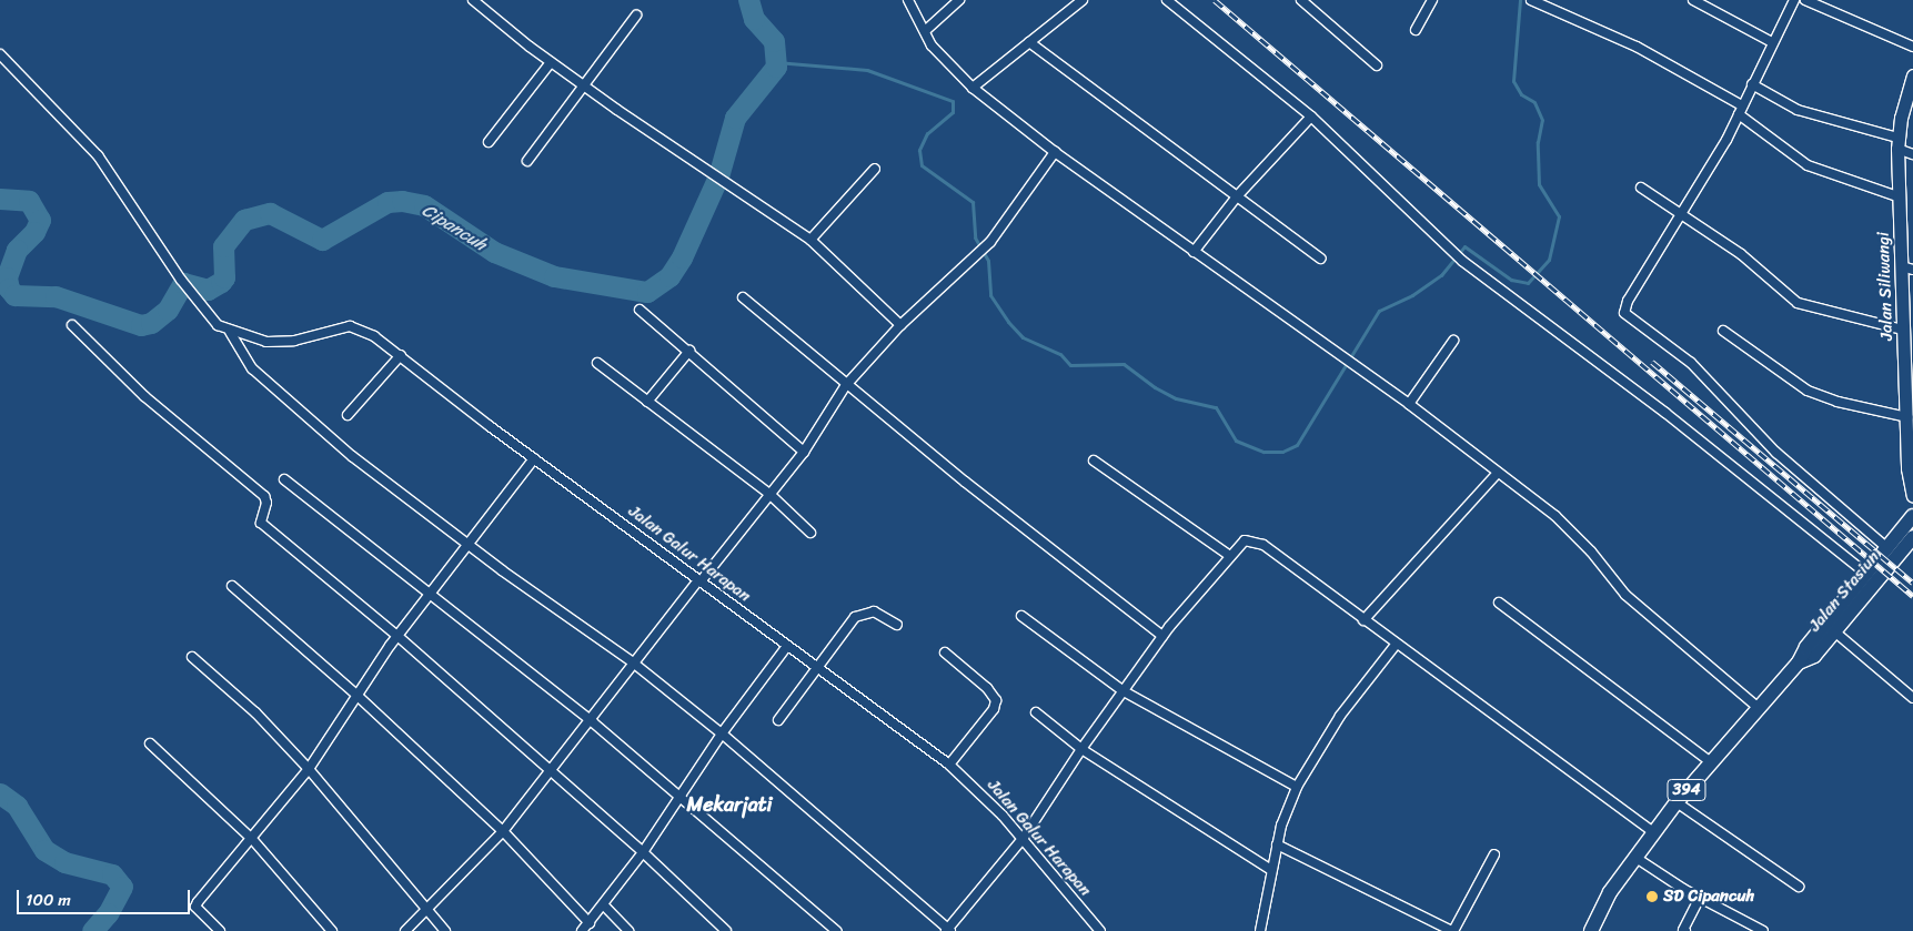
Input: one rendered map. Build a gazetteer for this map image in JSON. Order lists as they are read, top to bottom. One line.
{"streets":{"main road":["Jalan Stasiun","394"],"street":["Jalan Siliwangi","Jalan Galur Harapan"]},"crossings":[["Jalan Stasiun","394"]],"districts":["Mekarjati"],"water":["Cipancuh"],"places":["SD Cipancuh"],"scale_bar":"100 m"}
